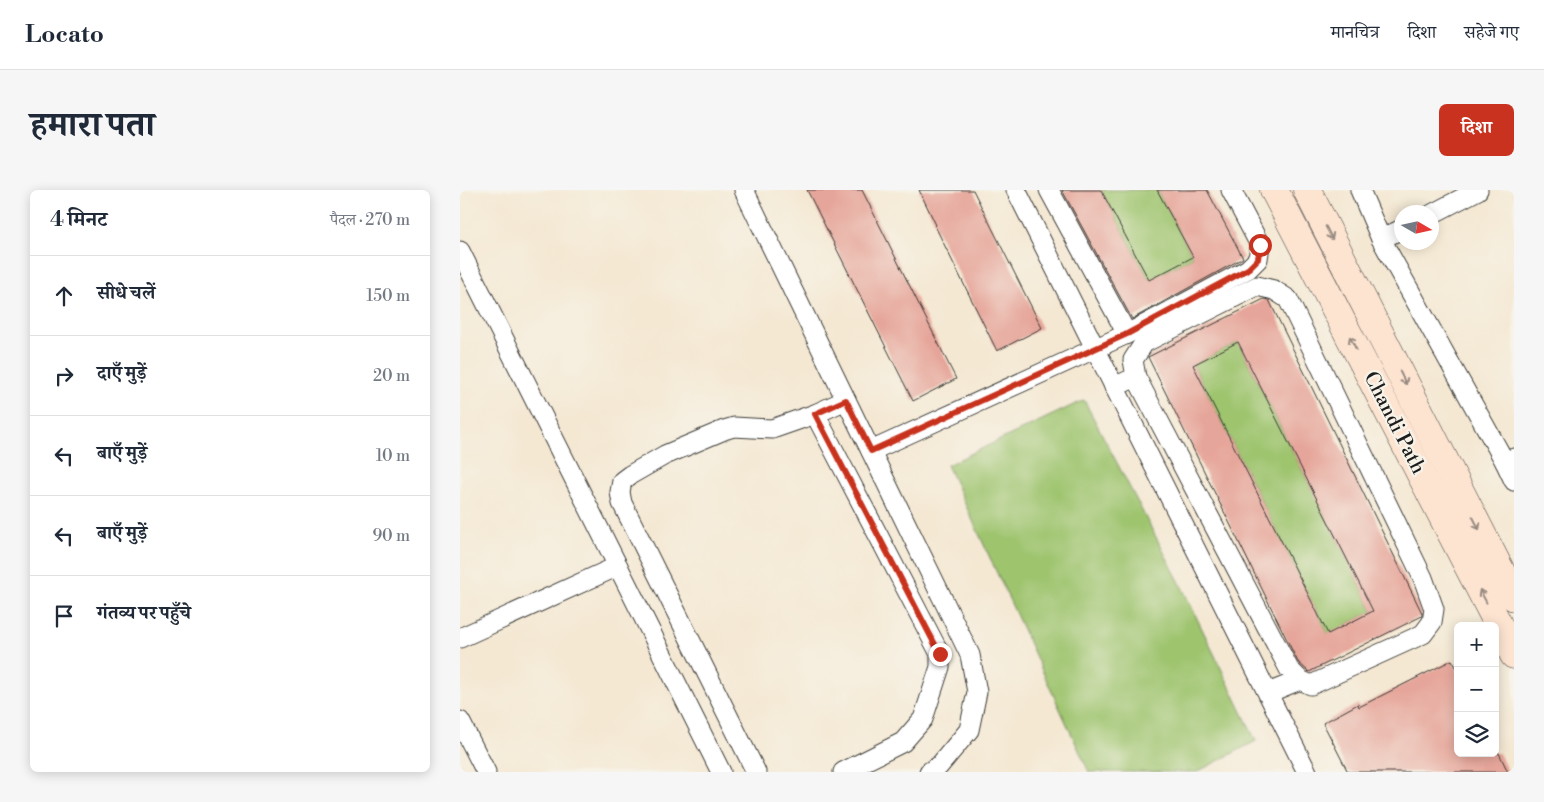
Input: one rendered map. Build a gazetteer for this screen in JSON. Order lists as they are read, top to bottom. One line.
{"streets":{"main road":["Chandi Path"]},"north":"right","page":{"header":"Locato","nav":["मानचित्र","दिशा","सहेजे गए"],"title":"हमारा पता","buttons":"दिशा","heading":["4 मिनट","पैदल · 270 m"],"list":[["सीधे चलें","150 m"],["दाएँ मुड़ें","20 m"],["बाएँ मुड़ें","10 m"],["बाएँ मुड़ें","90 m"],"गंतव्य पर पहुँचे"],"map_buttons":["+","−"]}}
